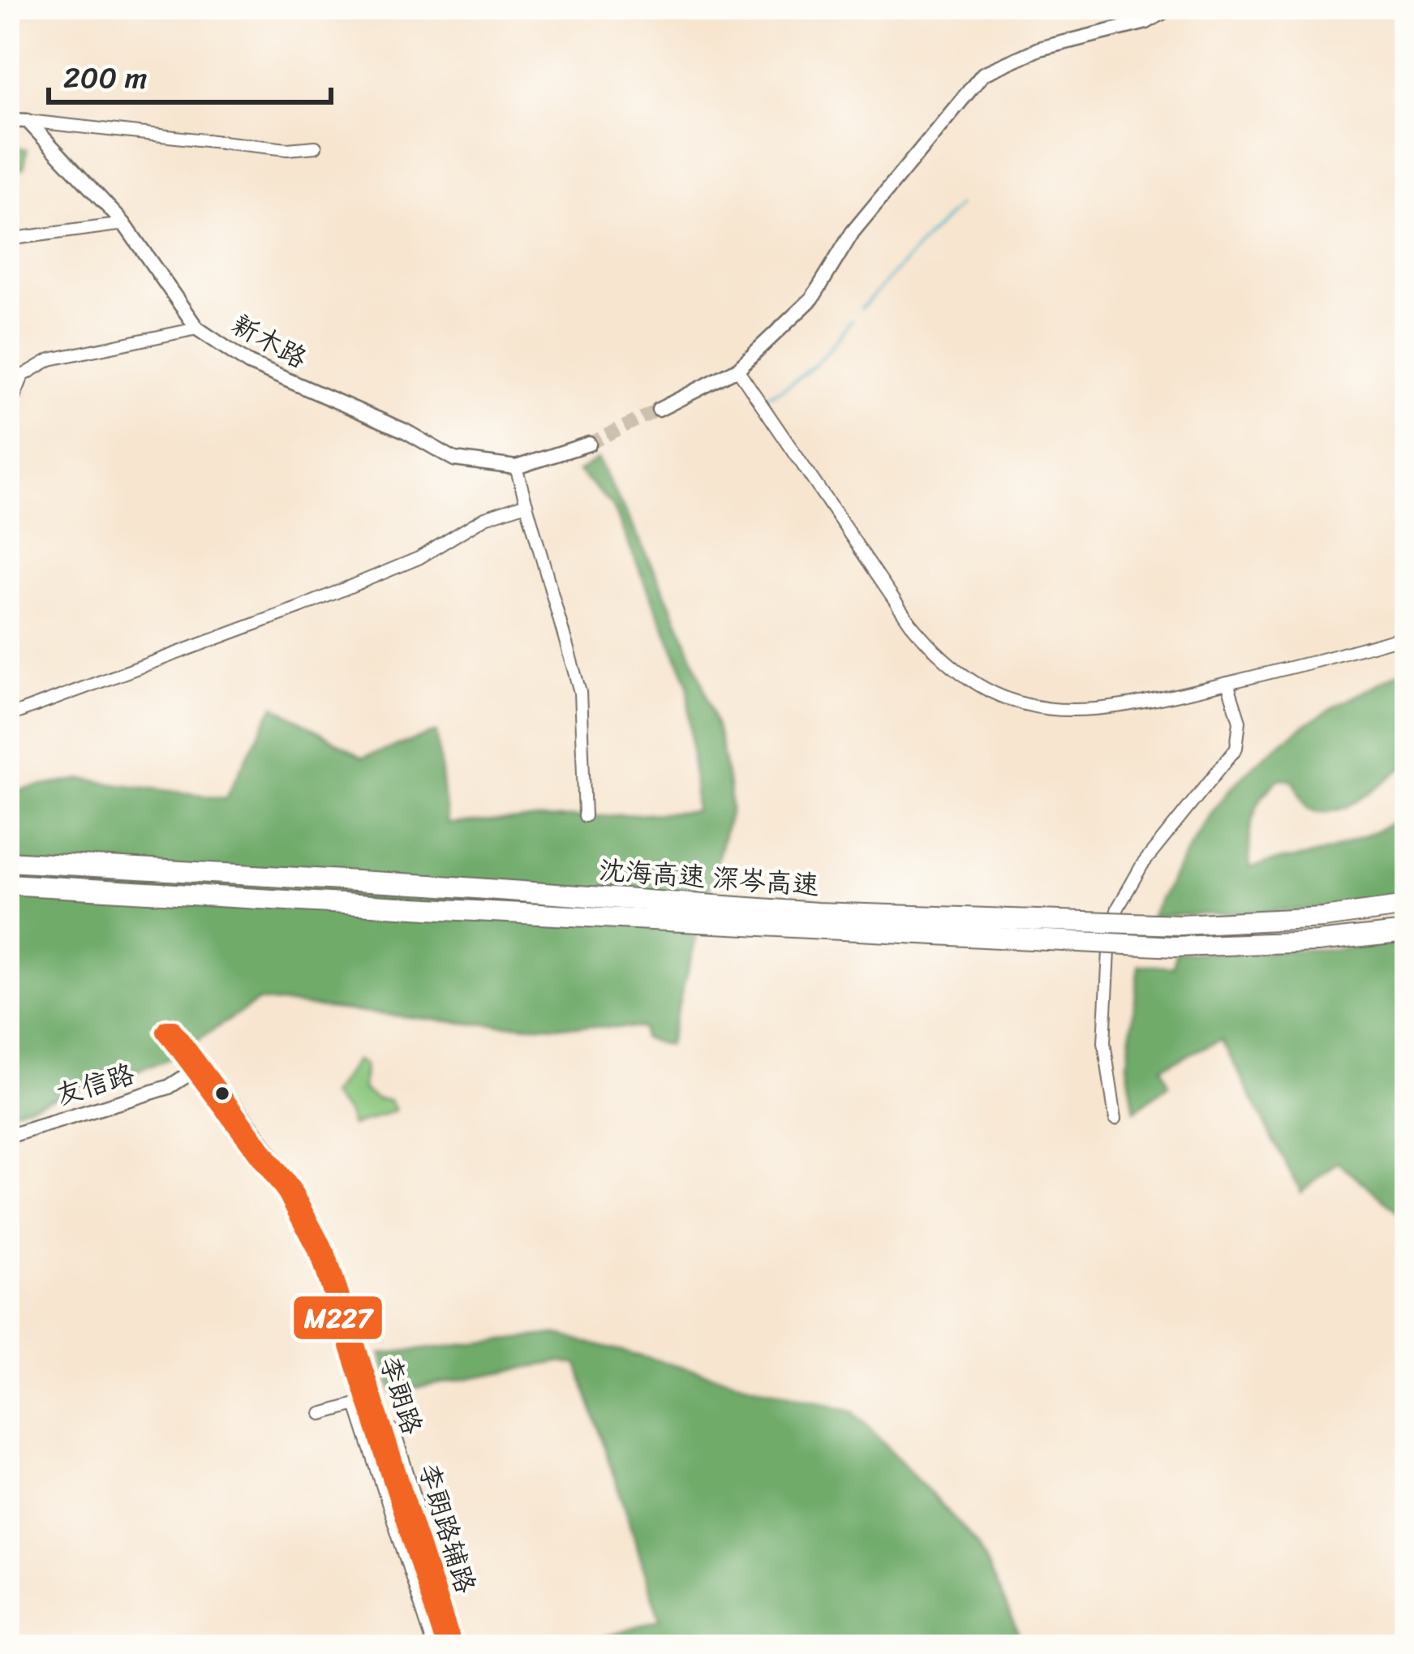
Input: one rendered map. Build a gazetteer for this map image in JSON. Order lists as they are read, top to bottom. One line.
{"streets":{"highway":["沈海高速 深岑高速"],"street":["新木路","友信路","李朗路","李朗路辅路"]},"crossings":[["友信路","李朗路"],["李朗路","李朗路辅路"]],"lines":["transit line M227"],"scale_bar":"200 m"}
